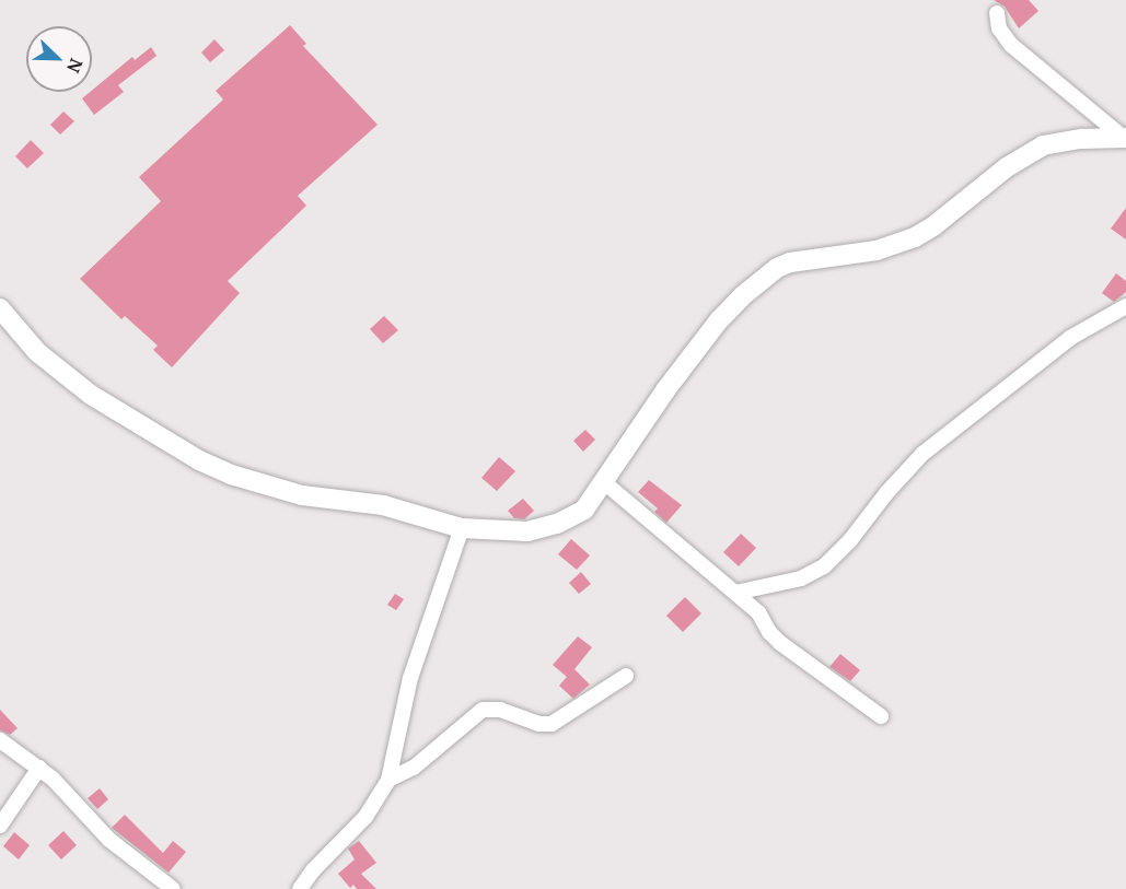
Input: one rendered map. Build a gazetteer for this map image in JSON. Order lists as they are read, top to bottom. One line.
{"north":"bottom right"}
